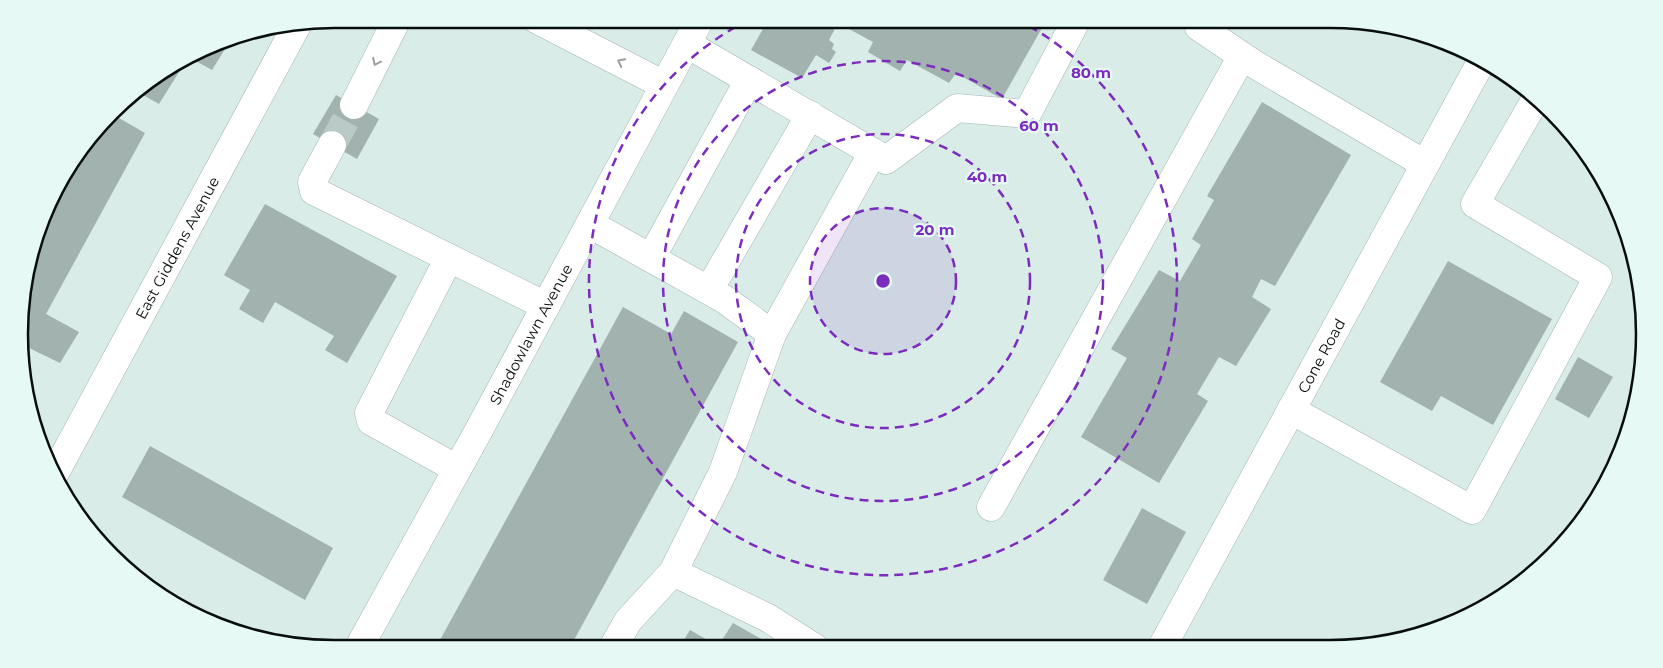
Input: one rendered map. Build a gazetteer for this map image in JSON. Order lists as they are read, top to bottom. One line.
{"streets":{"street":["East Giddens Avenue","Shadowlawn Avenue","Cone Road"]},"rings":["80 m","60 m","40 m","20 m"]}
